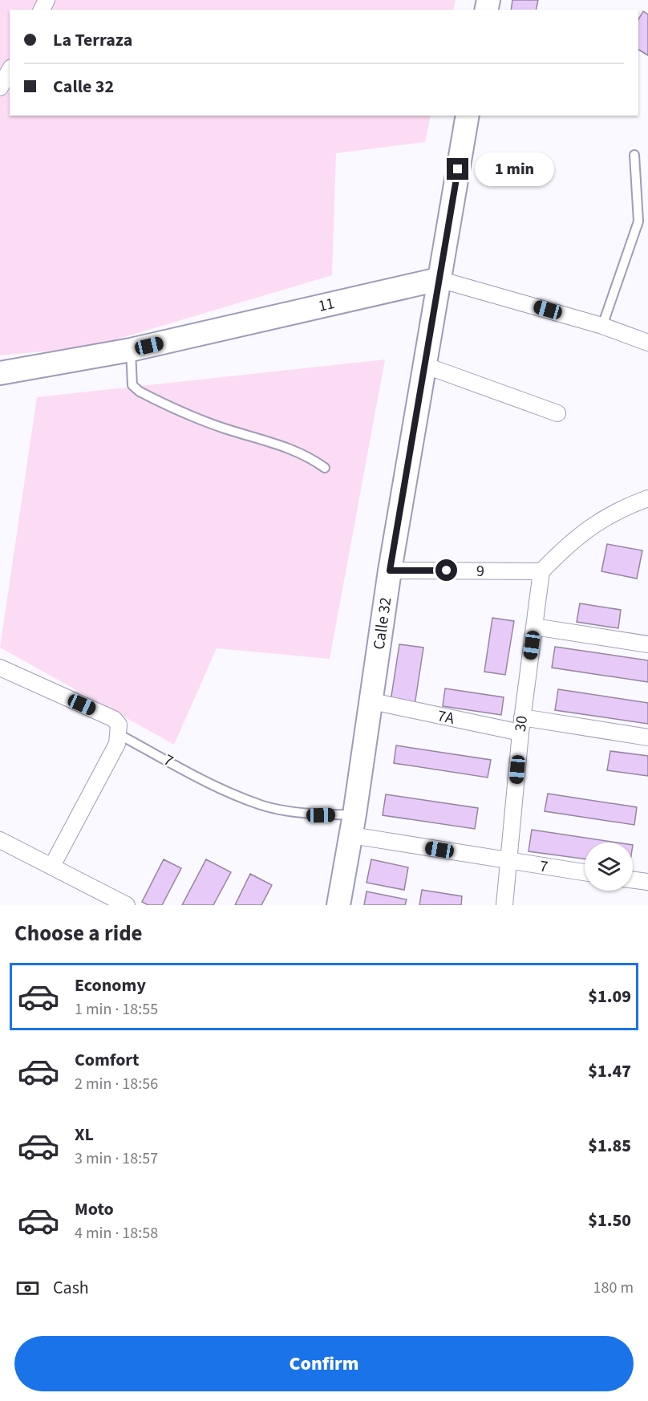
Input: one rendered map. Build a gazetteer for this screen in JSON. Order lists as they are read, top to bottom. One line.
{"streets":{"main road":["11","Calle 32"],"street":["9","7A","30","7"]},"crossings":[["11","Calle 32"],["9","Calle 32"],["9","30"],["Calle 32","7A"],["Calle 32","7"],["7A","30"],["30","7"]],"page":{"banner":["La Terraza","Calle 32"],"bubble":"1 min","heading":"Choose a ride","list":[{"name":"Economy","note":"1 min · 18:55","value":"$1.09"},{"name":"Comfort","note":"2 min · 18:56","value":"$1.47"},{"name":"XL","note":"3 min · 18:57","value":"$1.85"},{"name":"Moto","note":"4 min · 18:58","value":"$1.50"}],"pay":["Cash","180 m"],"buttons":"Confirm"}}
